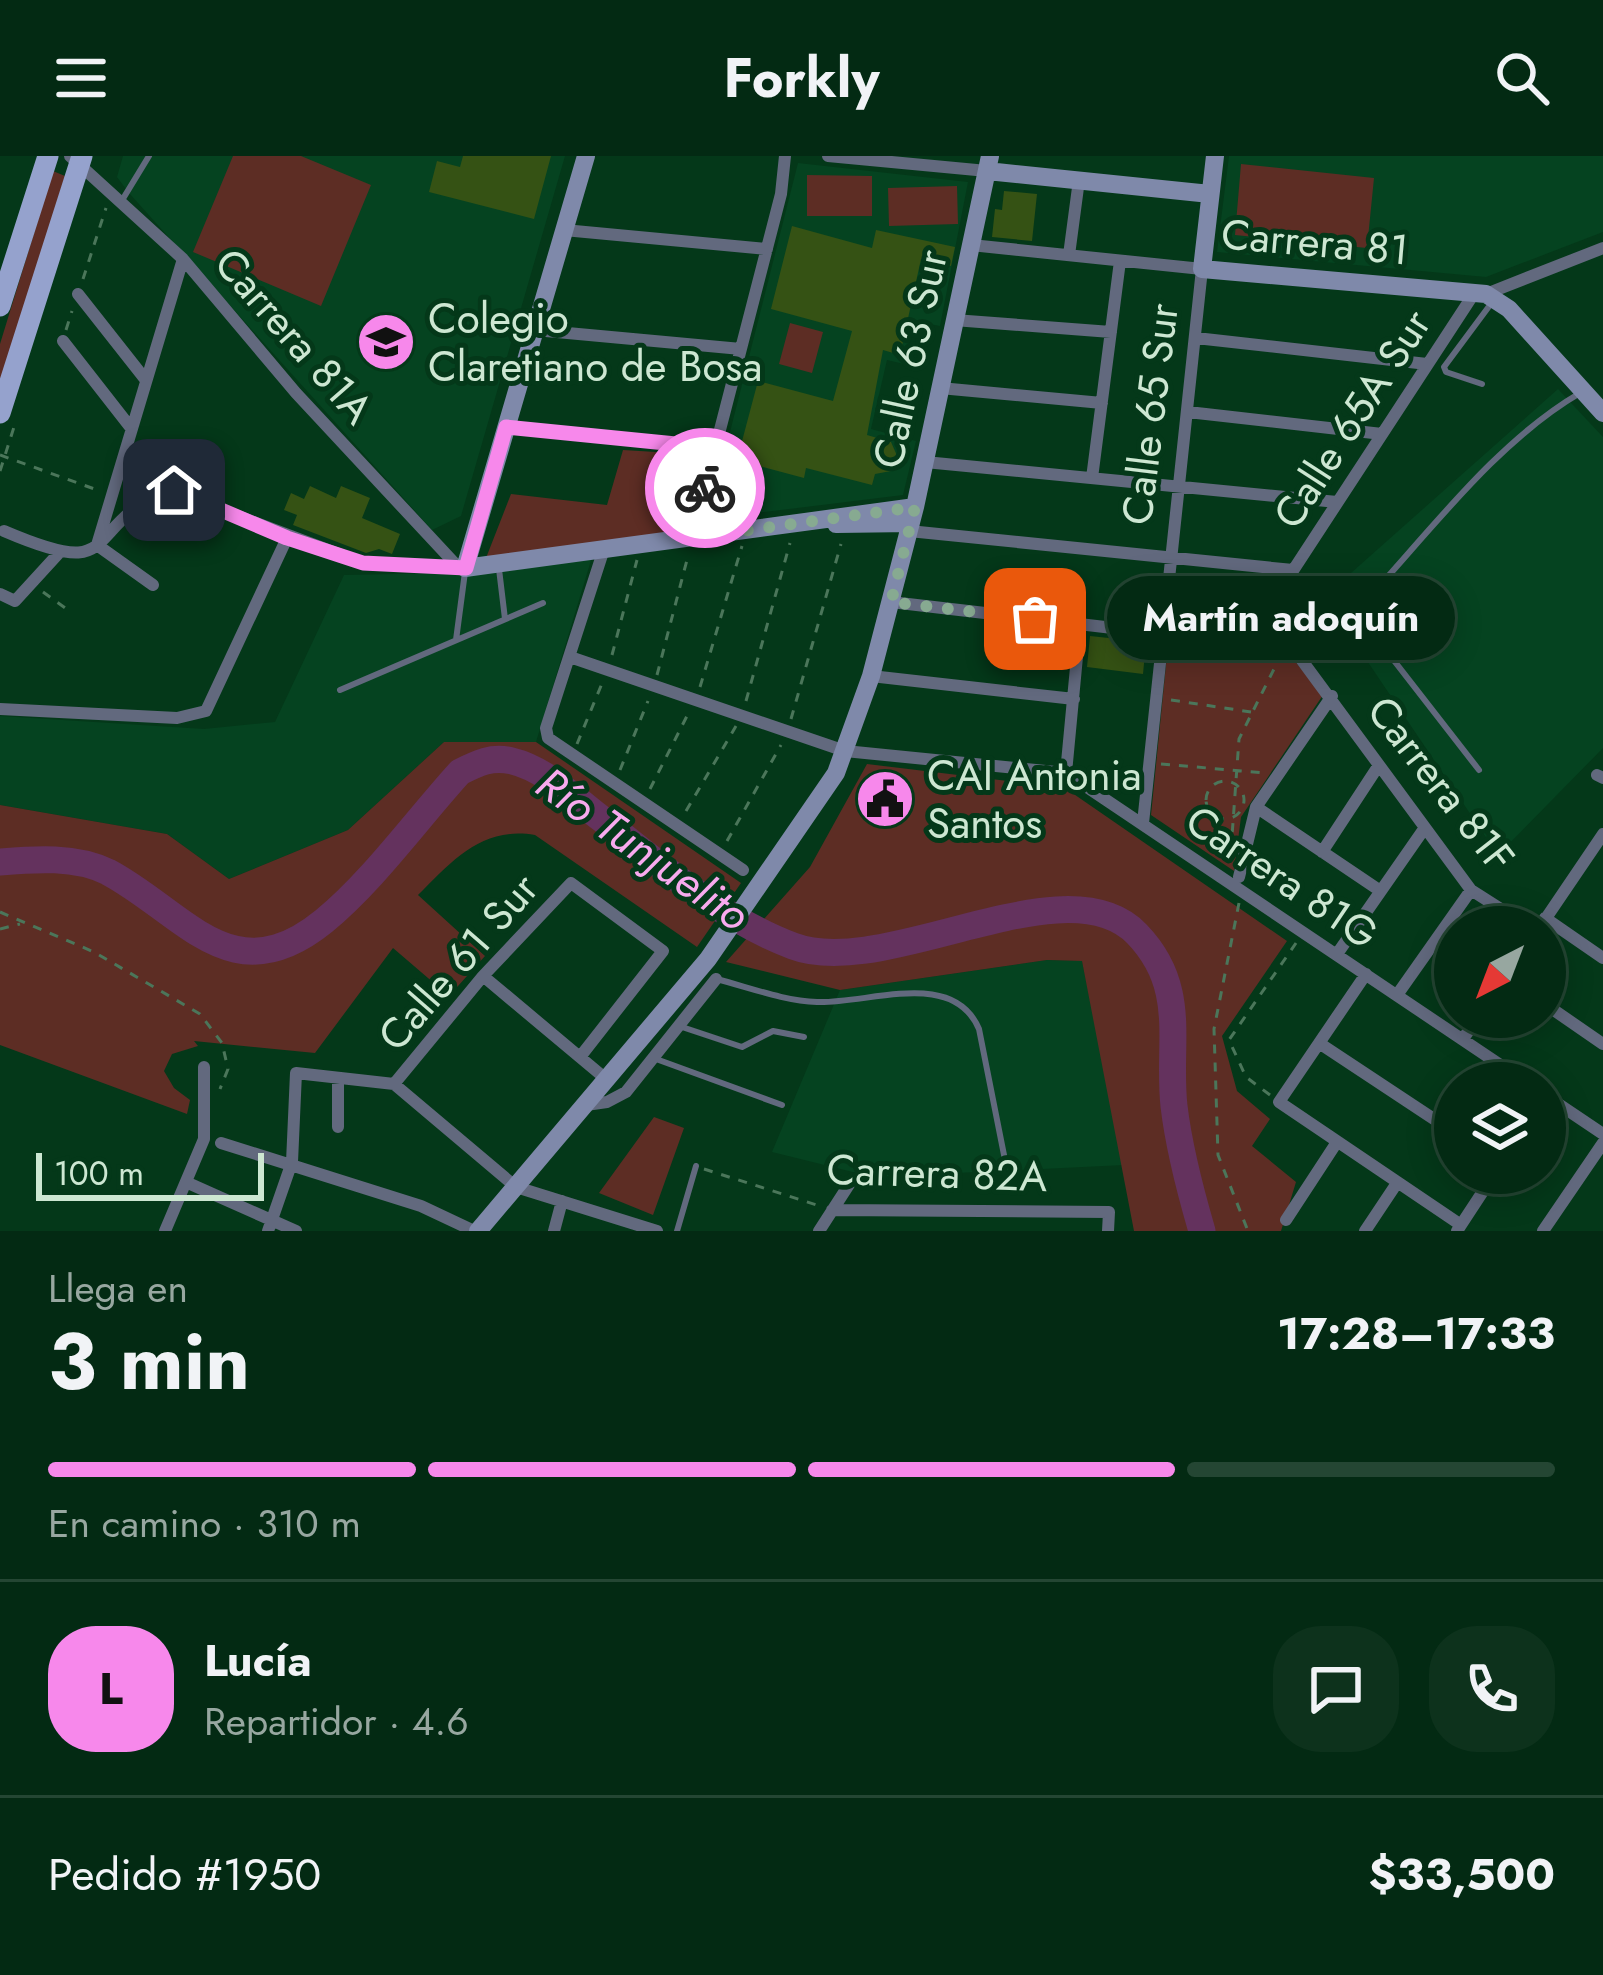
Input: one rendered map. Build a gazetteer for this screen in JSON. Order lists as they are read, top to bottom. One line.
{"streets":{"street":["Carrera 81","Carrera 81A","Calle 63 Sur","Calle 65 Sur","Calle 65A Sur","Carrera 81F","Carrera 81G","Calle 61 Sur","Carrera 82A"]},"crossings":[["Carrera 81","Calle 63 Sur"],["Carrera 81","Calle 65 Sur"],["Carrera 81","Calle 65A Sur"],["Calle 63 Sur","Carrera 81G"],["Calle 65 Sur","Carrera 81G"]],"water":["Río Tunjuelito"],"places":{"school or university":["Colegio Claretiano de Bosa"],"other":["Martín adoquín"],"public building":["CAI Antonia Santos"]},"scale_bar":"100 m","north":"bottom left","page":{"header":"Forkly","bubble":"Martín adoquín","scale":"100 m","heading":["3 min","Llega en","17:28–17:33"],"panel":["Lucía","Repartidor · 4.6","Pedido #1950","$33,500"],"bar":"En camino · 310 m","round":"L"}}
